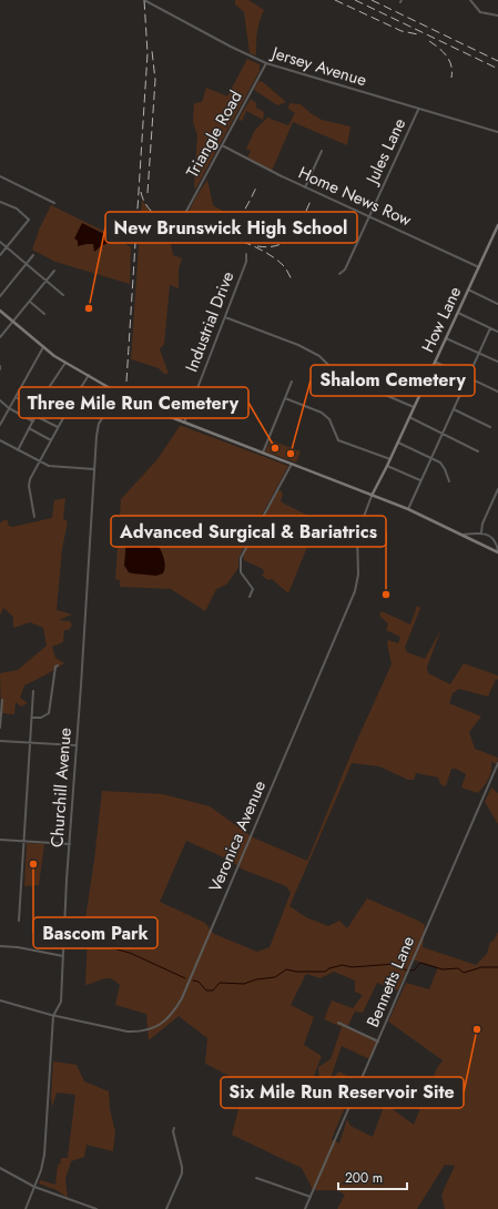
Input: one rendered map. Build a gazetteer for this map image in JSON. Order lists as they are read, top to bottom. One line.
{"streets":{"main road":["How Lane"],"street":["Jersey Avenue","Triangle Road","Jules Lane","Home News Row","Industrial Drive","Churchill Avenue","Veronica Avenue","Bennetts Lane"]},"crossings":[["Jersey Avenue","Triangle Road"],["Jersey Avenue","Jules Lane"],["Triangle Road","Home News Row"],["Jules Lane","Home News Row"],["Home News Row","How Lane"],["How Lane","Veronica Avenue"],["Churchill Avenue","Veronica Avenue"]],"places":["New Brunswick High School","Three Mile Run Cemetery","Shalom Cemetery","Advanced Surgical & Bariatrics","Bascom Park","Six Mile Run Reservoir Site"],"scale_bar":"200 m"}
